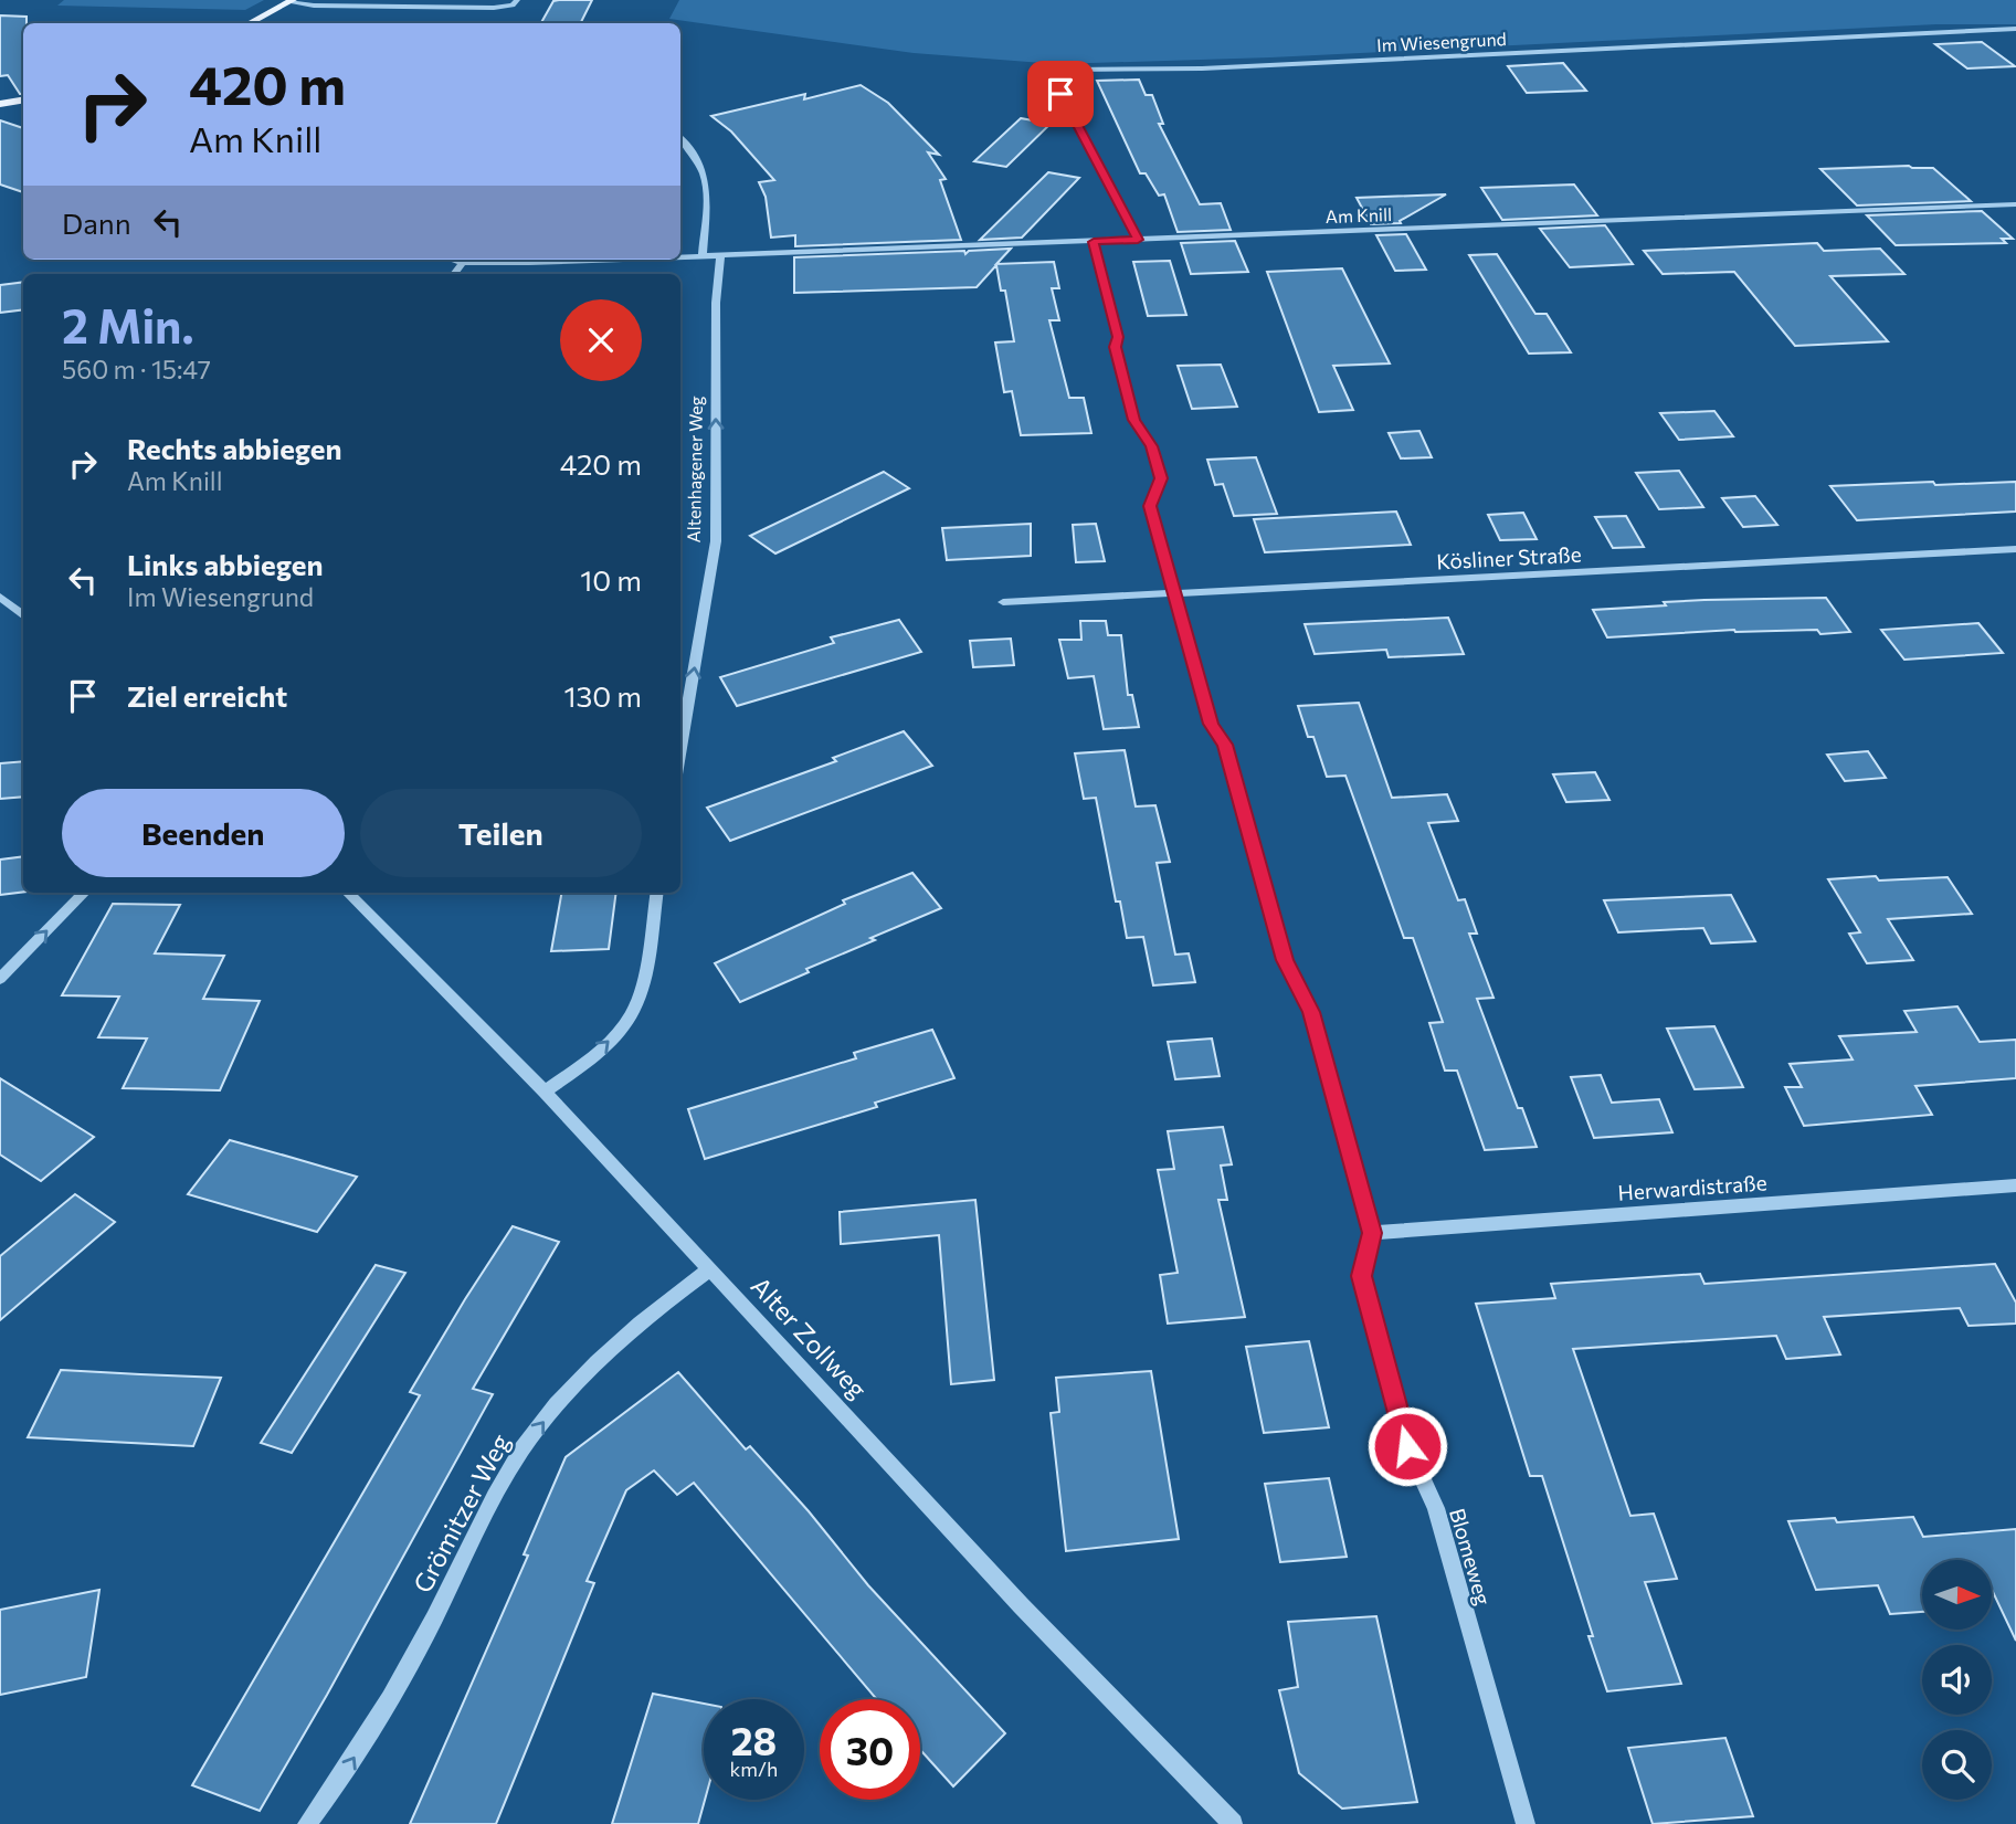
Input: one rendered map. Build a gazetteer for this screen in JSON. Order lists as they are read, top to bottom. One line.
{"streets":{"street":["Im Wiesengrund","Am Knill","Altenhagener Weg","Kösliner Straße","Herwardistraße","Alter Zollweg","Grömitzer Weg","Blomeweg"]},"crossings":[["Im Wiesengrund","Am Knill"],["Am Knill","Altenhagener Weg"],["Am Knill","Blomeweg"],["Kösliner Straße","Blomeweg"],["Herwardistraße","Blomeweg"],["Alter Zollweg","Grömitzer Weg"]],"one_way":["Altenhagener Weg","Grömitzer Weg"],"north":"right","page":{"turn":["420 m","Am Knill"],"then":"Dann","heading":["2 Min.","560 m · 15:47"],"list":[{"name":"Rechts abbiegen","note":"Am Knill","value":"420 m"},{"name":"Links abbiegen","note":"Im Wiesengrund","value":"10 m"},{"name":"Ziel erreicht","value":"130 m"}],"buttons":["Beenden","Teilen"],"speed":"28 km/h","limit":"30"}}
